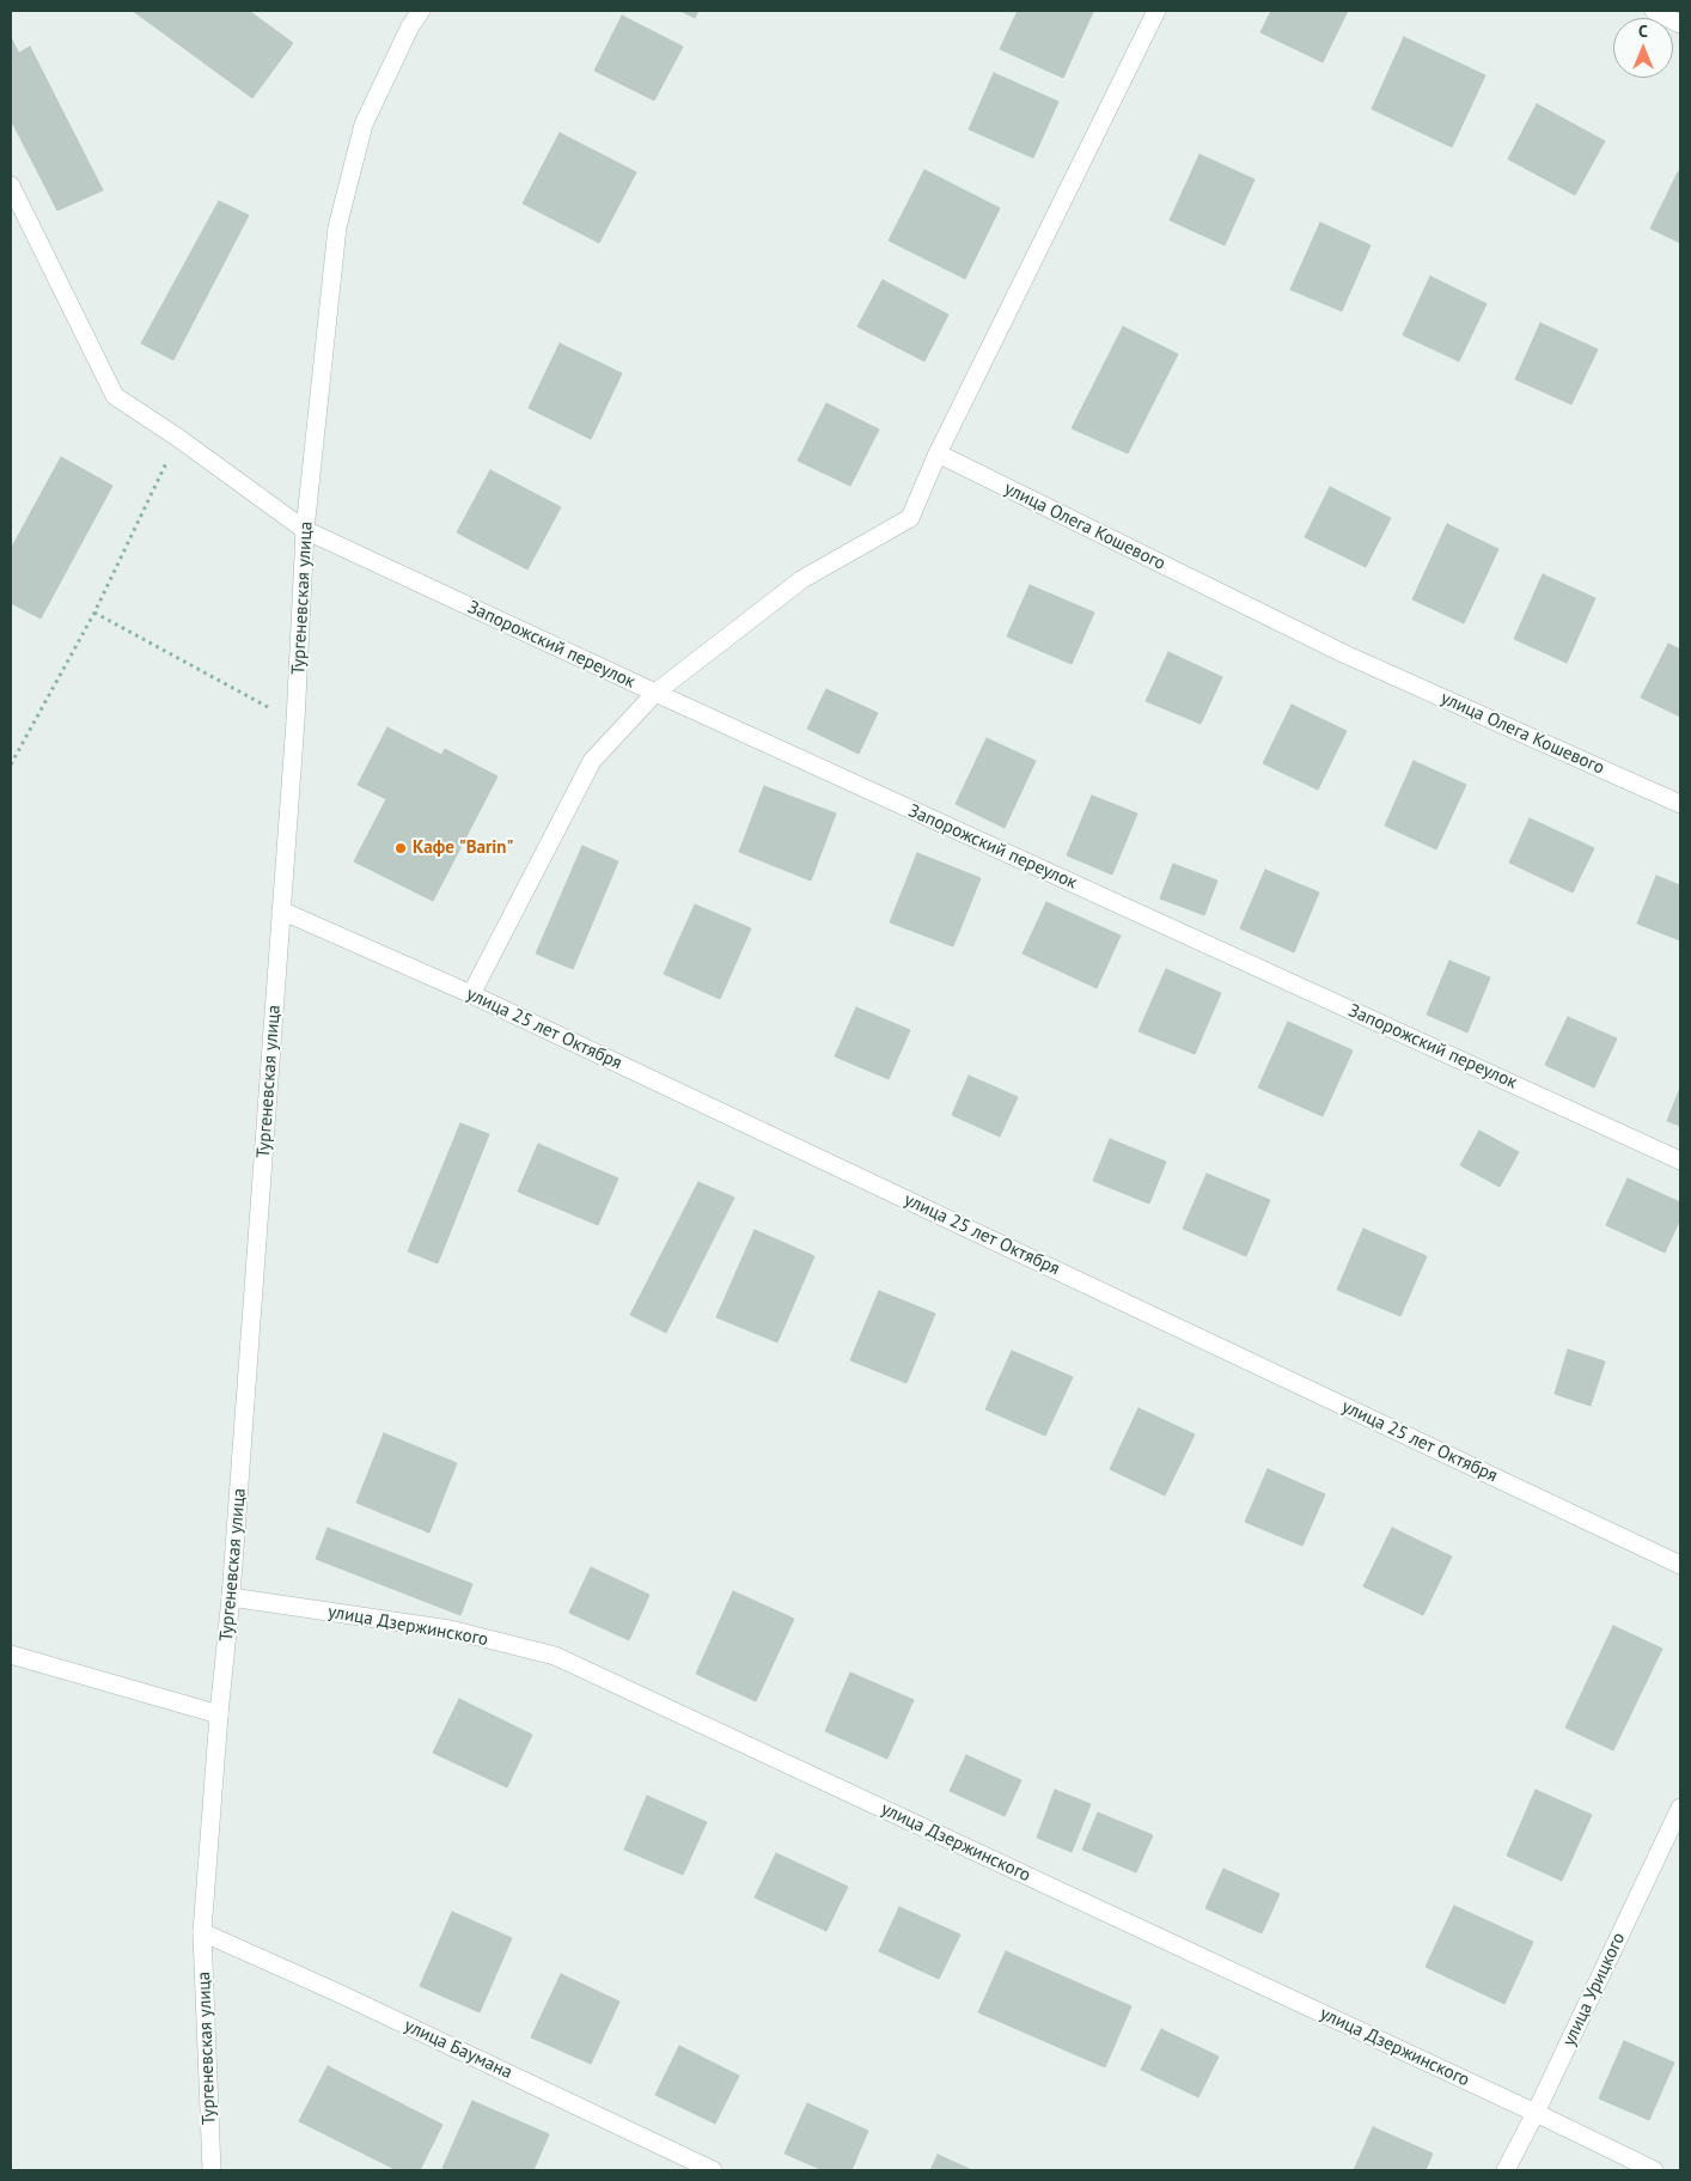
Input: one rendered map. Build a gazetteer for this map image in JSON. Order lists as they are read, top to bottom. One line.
{"streets":{"street":["улица Олега Кошевого","Тургеневская улица","Запорожский переулок","улица 25 лет Октября","улица Дзержинского","улица Урицкого","улица Баумана"]},"crossings":[["Тургеневская улица","Запорожский переулок"],["Тургеневская улица","улица 25 лет Октября"],["Тургеневская улица","улица Дзержинского"],["Тургеневская улица","улица Баумана"],["улица Дзержинского","улица Урицкого"]],"places":["Кафе \"Barin\""],"north":"top"}
